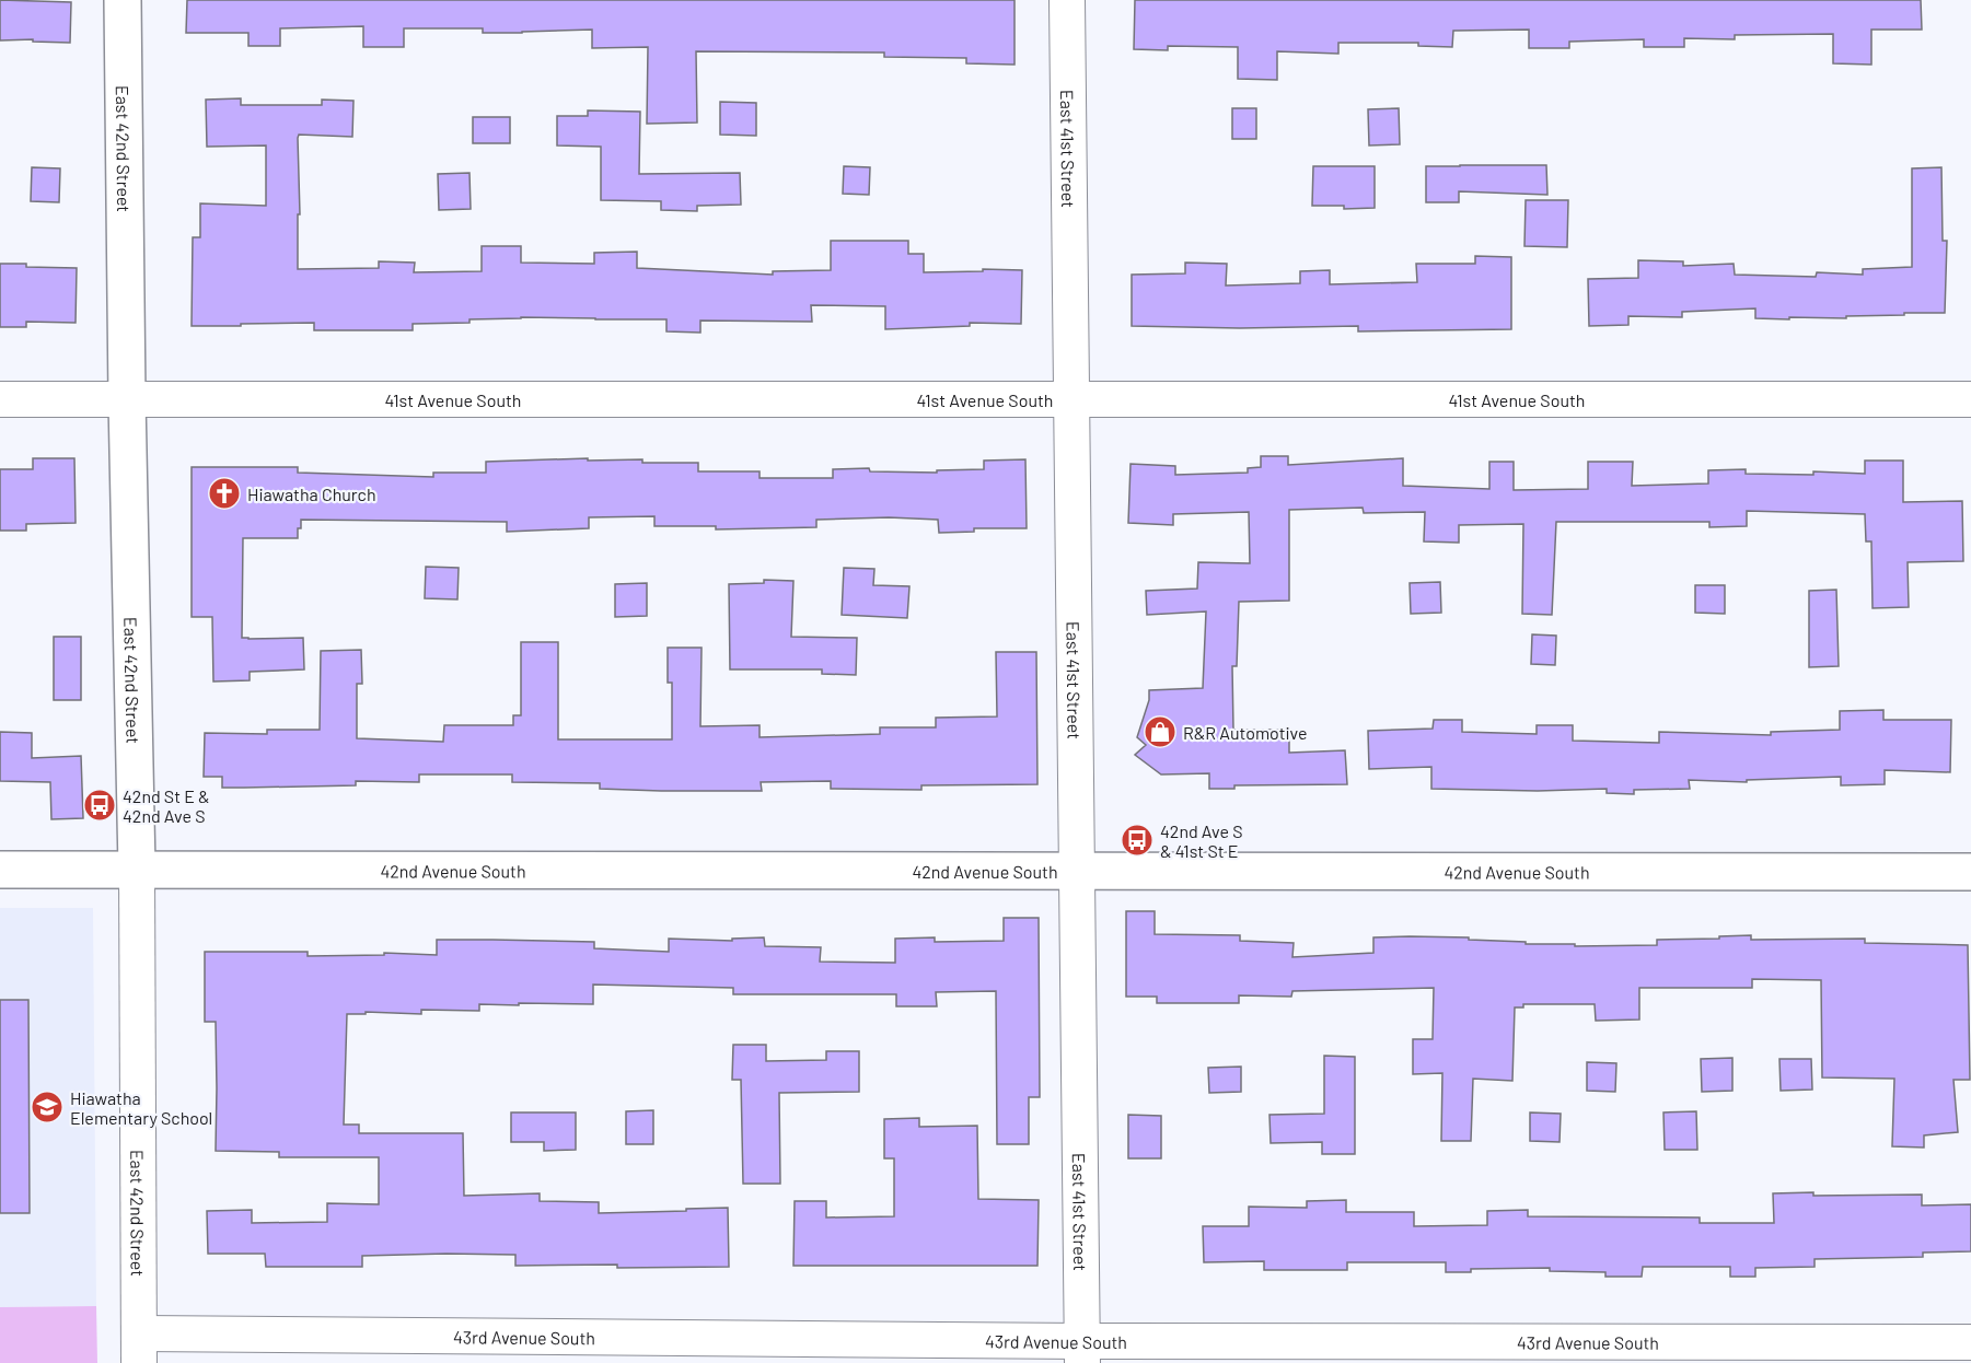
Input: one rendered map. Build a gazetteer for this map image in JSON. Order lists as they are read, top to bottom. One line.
{"streets":{"street":["East 42nd Street","East 41st Street","41st Avenue South","42nd Avenue South","43rd Avenue South"]},"crossings":[["East 42nd Street","41st Avenue South"],["East 42nd Street","42nd Avenue South"],["East 42nd Street","43rd Avenue South"],["East 41st Street","41st Avenue South"],["East 41st Street","42nd Avenue South"],["East 41st Street","43rd Avenue South"]],"places":{"church":["Hiawatha Church"],"shop":["R&R Automotive"],"bus stop":["42nd St E & 42nd Ave S","42nd Ave S & 41st St E"],"school or university":["Hiawatha Elementary School"]}}
